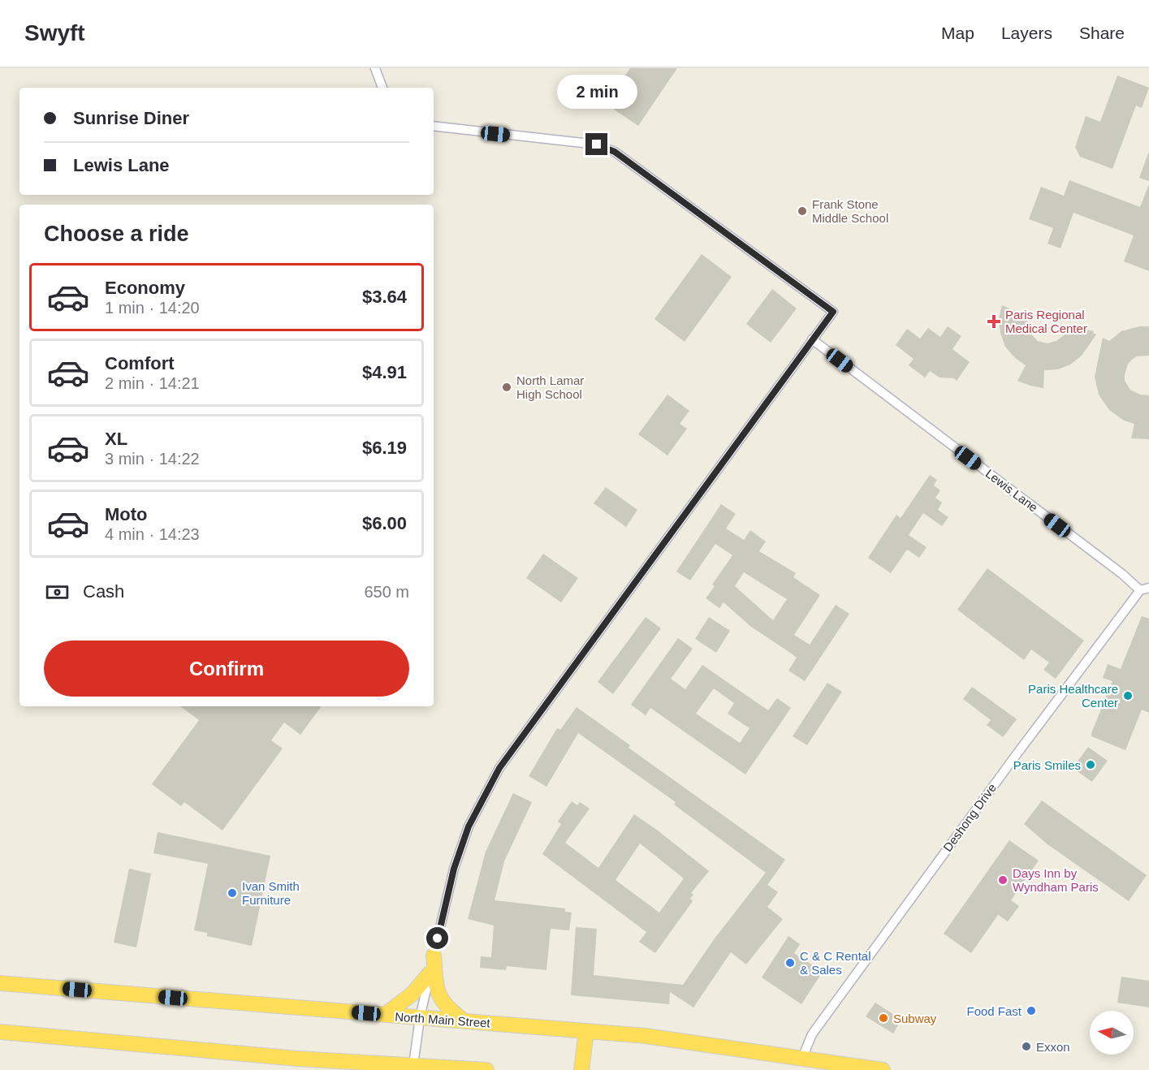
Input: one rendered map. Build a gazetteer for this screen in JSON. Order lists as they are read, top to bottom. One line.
{"streets":{"highway":["North Main Street"],"street":["Lewis Lane","Deshong Drive"]},"crossings":[["Lewis Lane","Deshong Drive"],["Deshong Drive","North Main Street"]],"places":{"other":["Frank Stone Middle School","North Lamar High School","Paris Healthcare Center","Paris Smiles","Days Inn by Wyndham Paris","Ivan Smith Furniture","C & C Rental & Sales","Food Fast","Subway","Exxon"],"health":["Paris Regional Medical Center"]},"north":"left","page":{"header":"Swyft","nav":["Map","Layers","Share"],"bubble":"2 min","banner":["Sunrise Diner","Lewis Lane"],"heading":"Choose a ride","list":[{"name":"Economy","note":"1 min · 14:20","value":"$3.64"},{"name":"Comfort","note":"2 min · 14:21","value":"$4.91"},{"name":"XL","note":"3 min · 14:22","value":"$6.19"},{"name":"Moto","note":"4 min · 14:23","value":"$6.00"}],"pay":["Cash","650 m"],"buttons":"Confirm"}}
